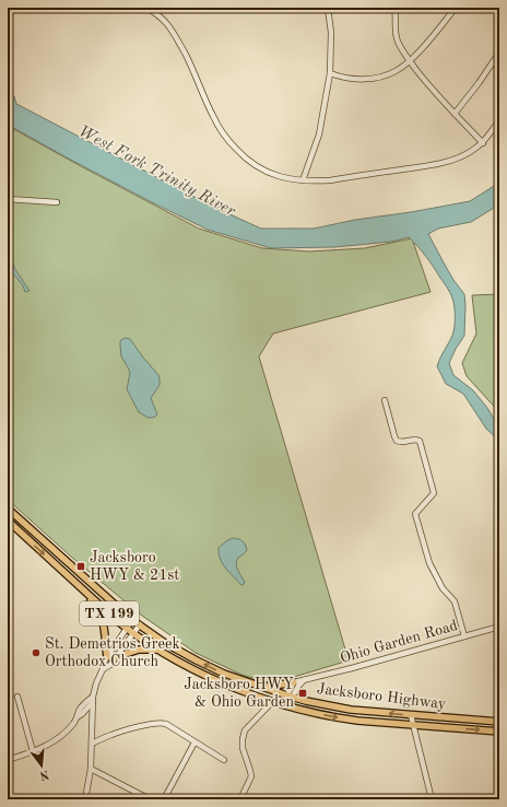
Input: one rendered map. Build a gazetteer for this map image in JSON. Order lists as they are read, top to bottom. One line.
{"streets":{"main road":["TX 199","Jacksboro Highway"],"street":["Ohio Garden Road"]},"water":["West Fork Trinity River"],"places":{"transit":["Jacksboro HWY & 21st","Jacksboro HWY & Ohio Garden"],"other":["St. Demetrios Greek Orthodox Church"]},"north":"bottom"}
